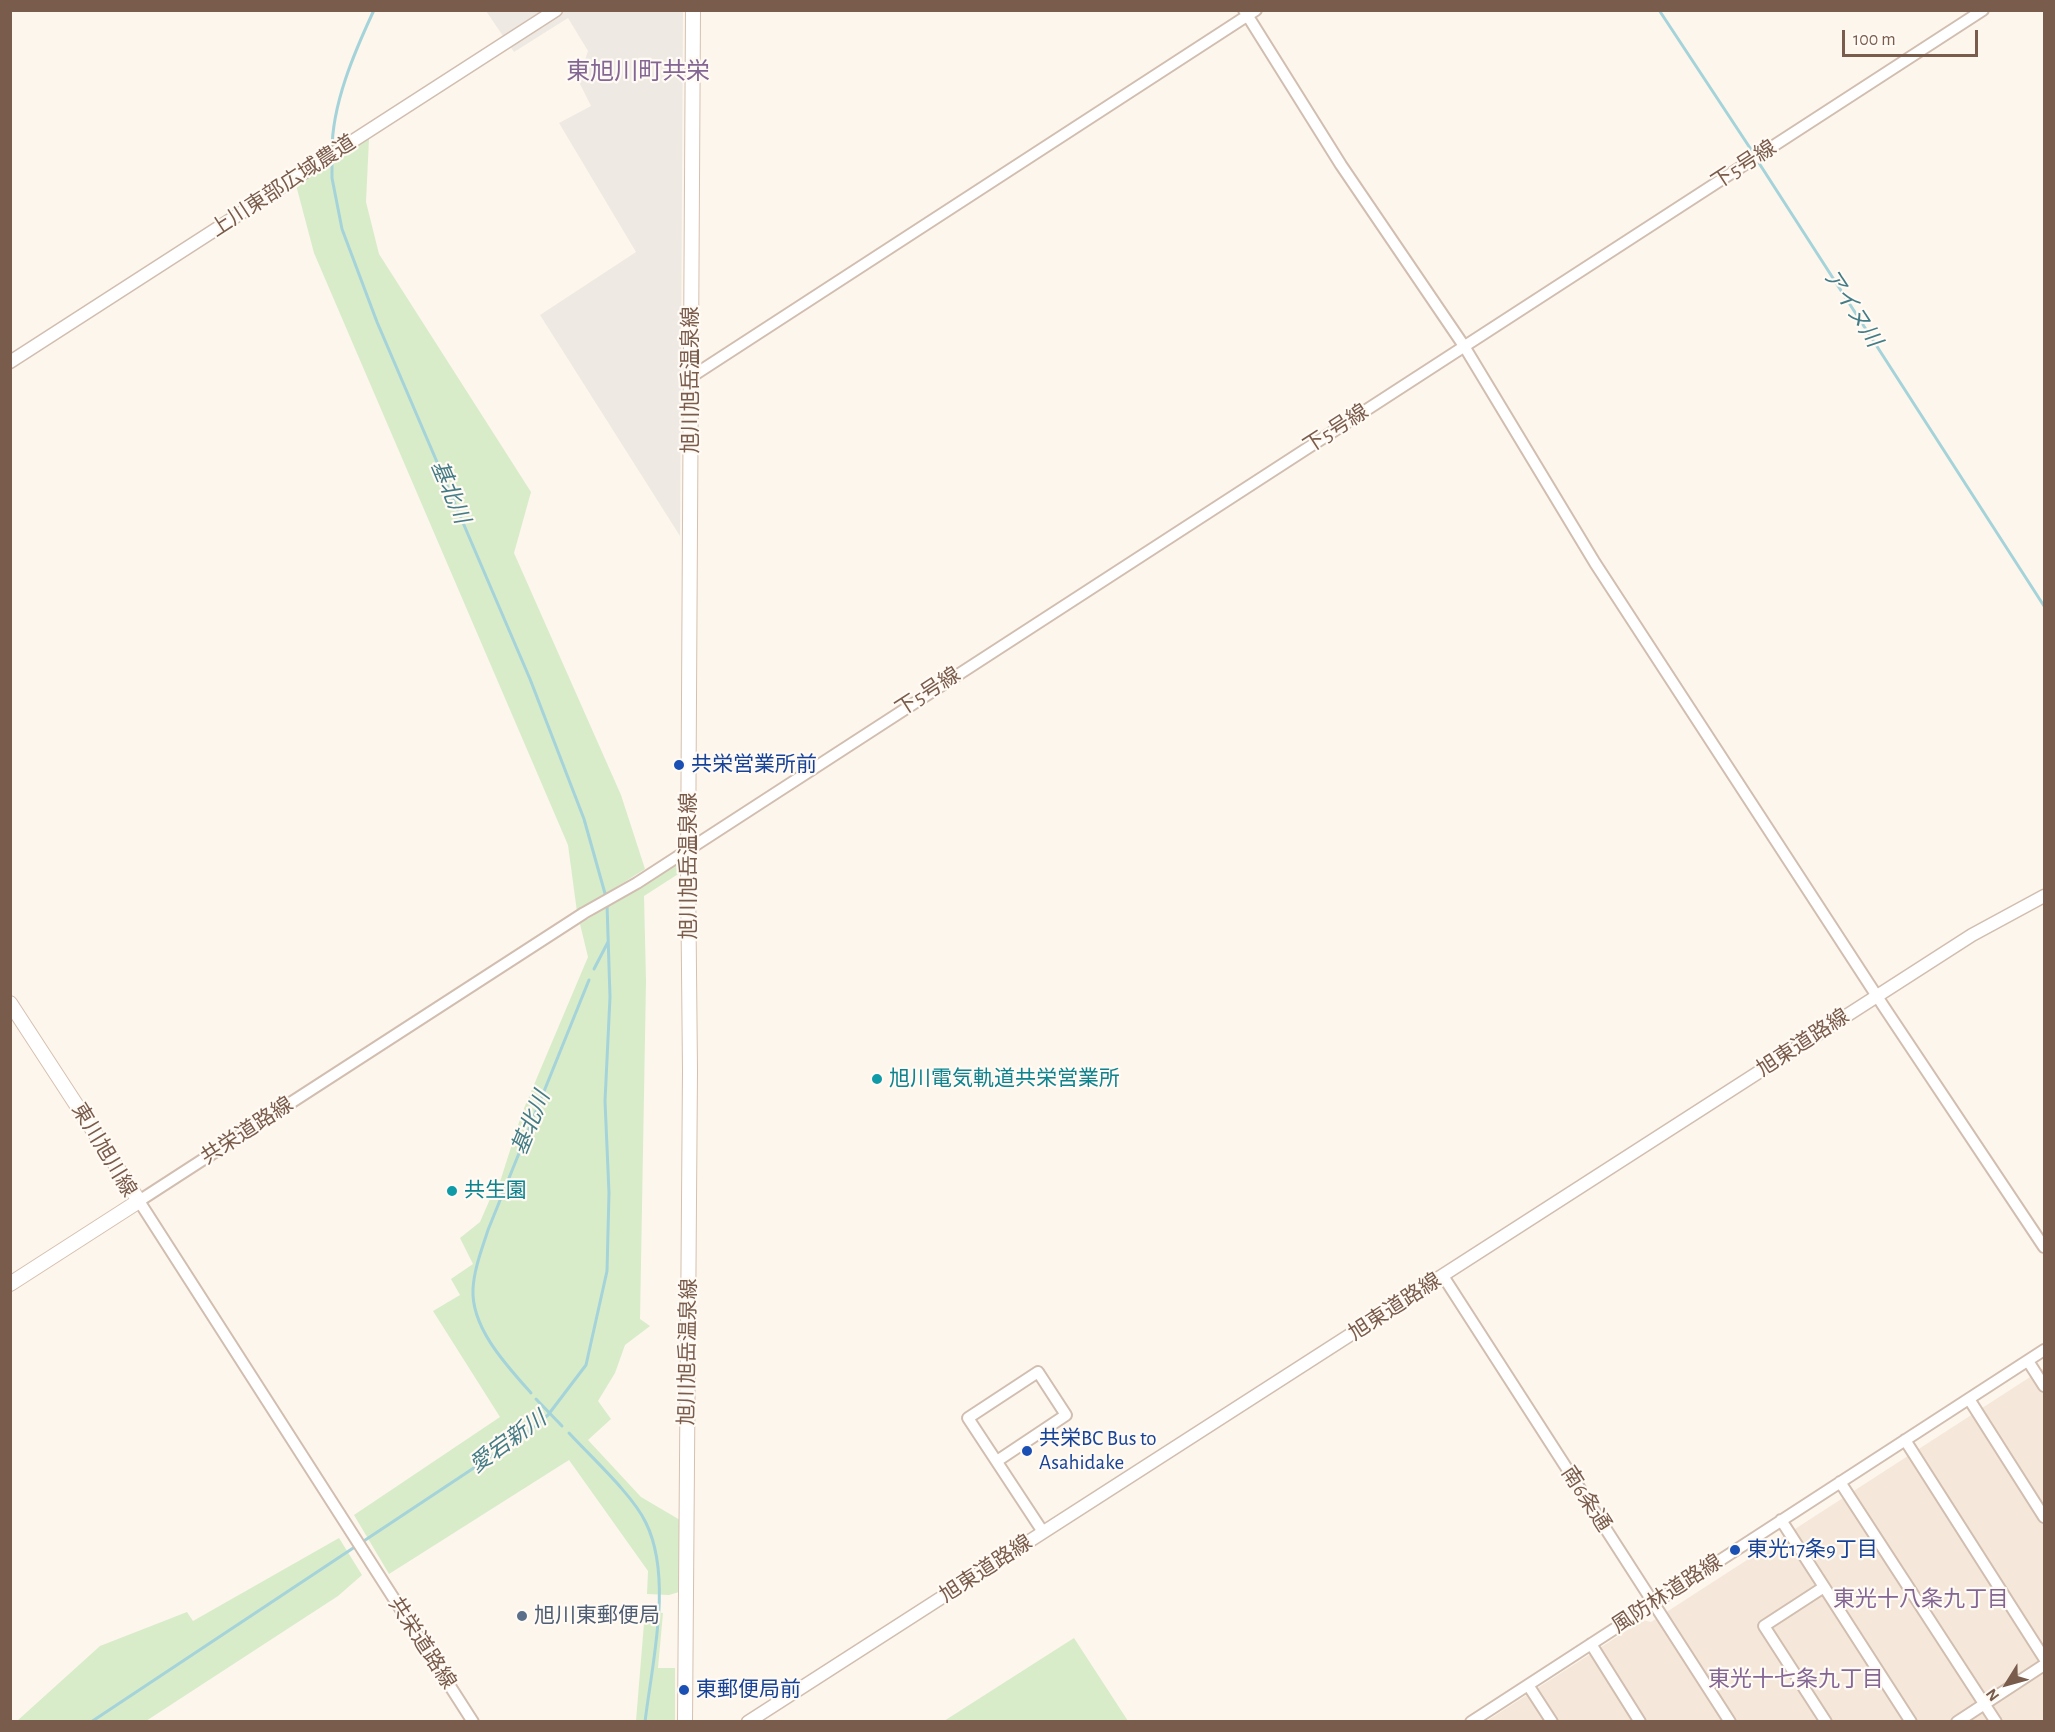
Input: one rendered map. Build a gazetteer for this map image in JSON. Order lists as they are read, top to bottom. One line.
{"streets":{"main road":["旭川旭岳温泉線","東川旭川線"],"street":["下5号線","上川東部広域農道","旭東道路線","共栄道路線","南6条通","風防林道路線"]},"crossings":[["下5号線","旭川旭岳温泉線"],["下5号線","共栄道路線"],["旭川旭岳温泉線","共栄道路線"],["旭東道路線","南6条通"],["共栄道路線","東川旭川線"],["南6条通","風防林道路線"]],"districts":["東旭川町共栄","東光十八条九丁目","東光十七条九丁目"],"water":["アイヌ川","基北川","愛宕新川"],"places":["共栄営業所前","旭川電気軌道共栄営業所","共生園","共栄BC Bus to Asahidake","東光17条9丁目","旭川東郵便局","東郵便局前"],"scale_bar":"100 m","north":"bottom left"}
